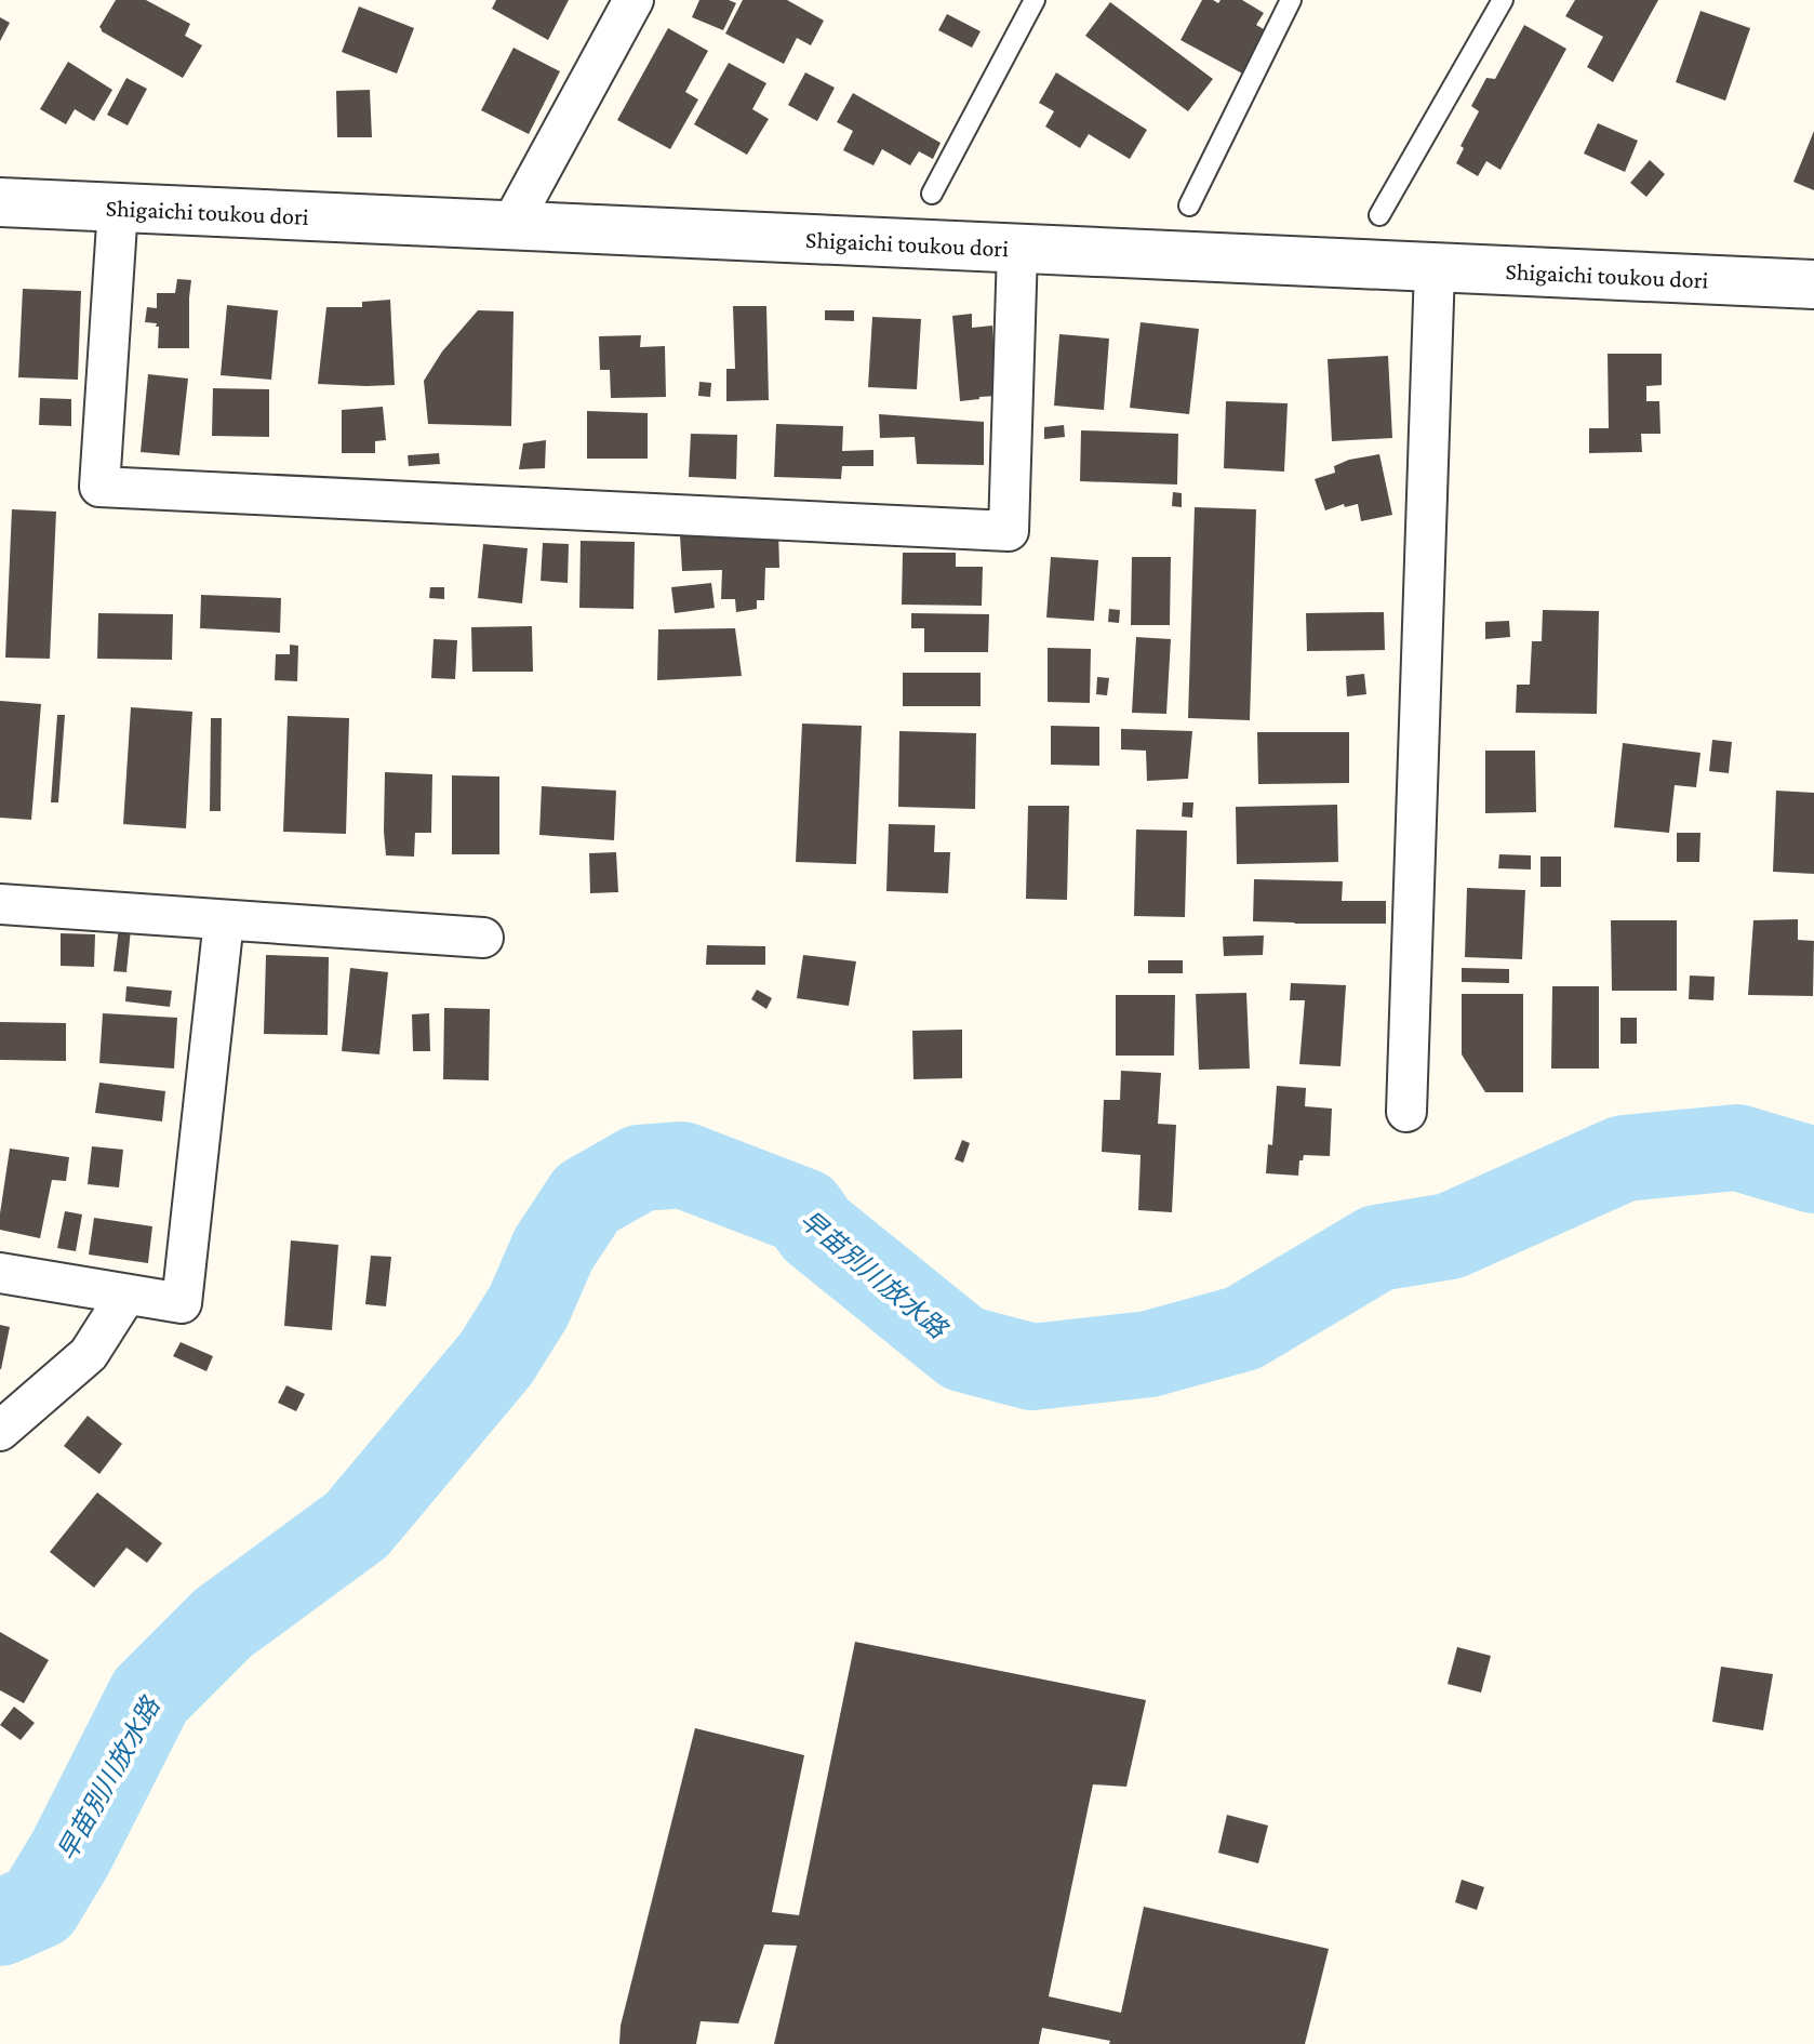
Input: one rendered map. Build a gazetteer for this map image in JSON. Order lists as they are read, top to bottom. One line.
{"streets":{"street":["Shigaichi toukou dori"]},"water":["早苗別川放水路"]}
